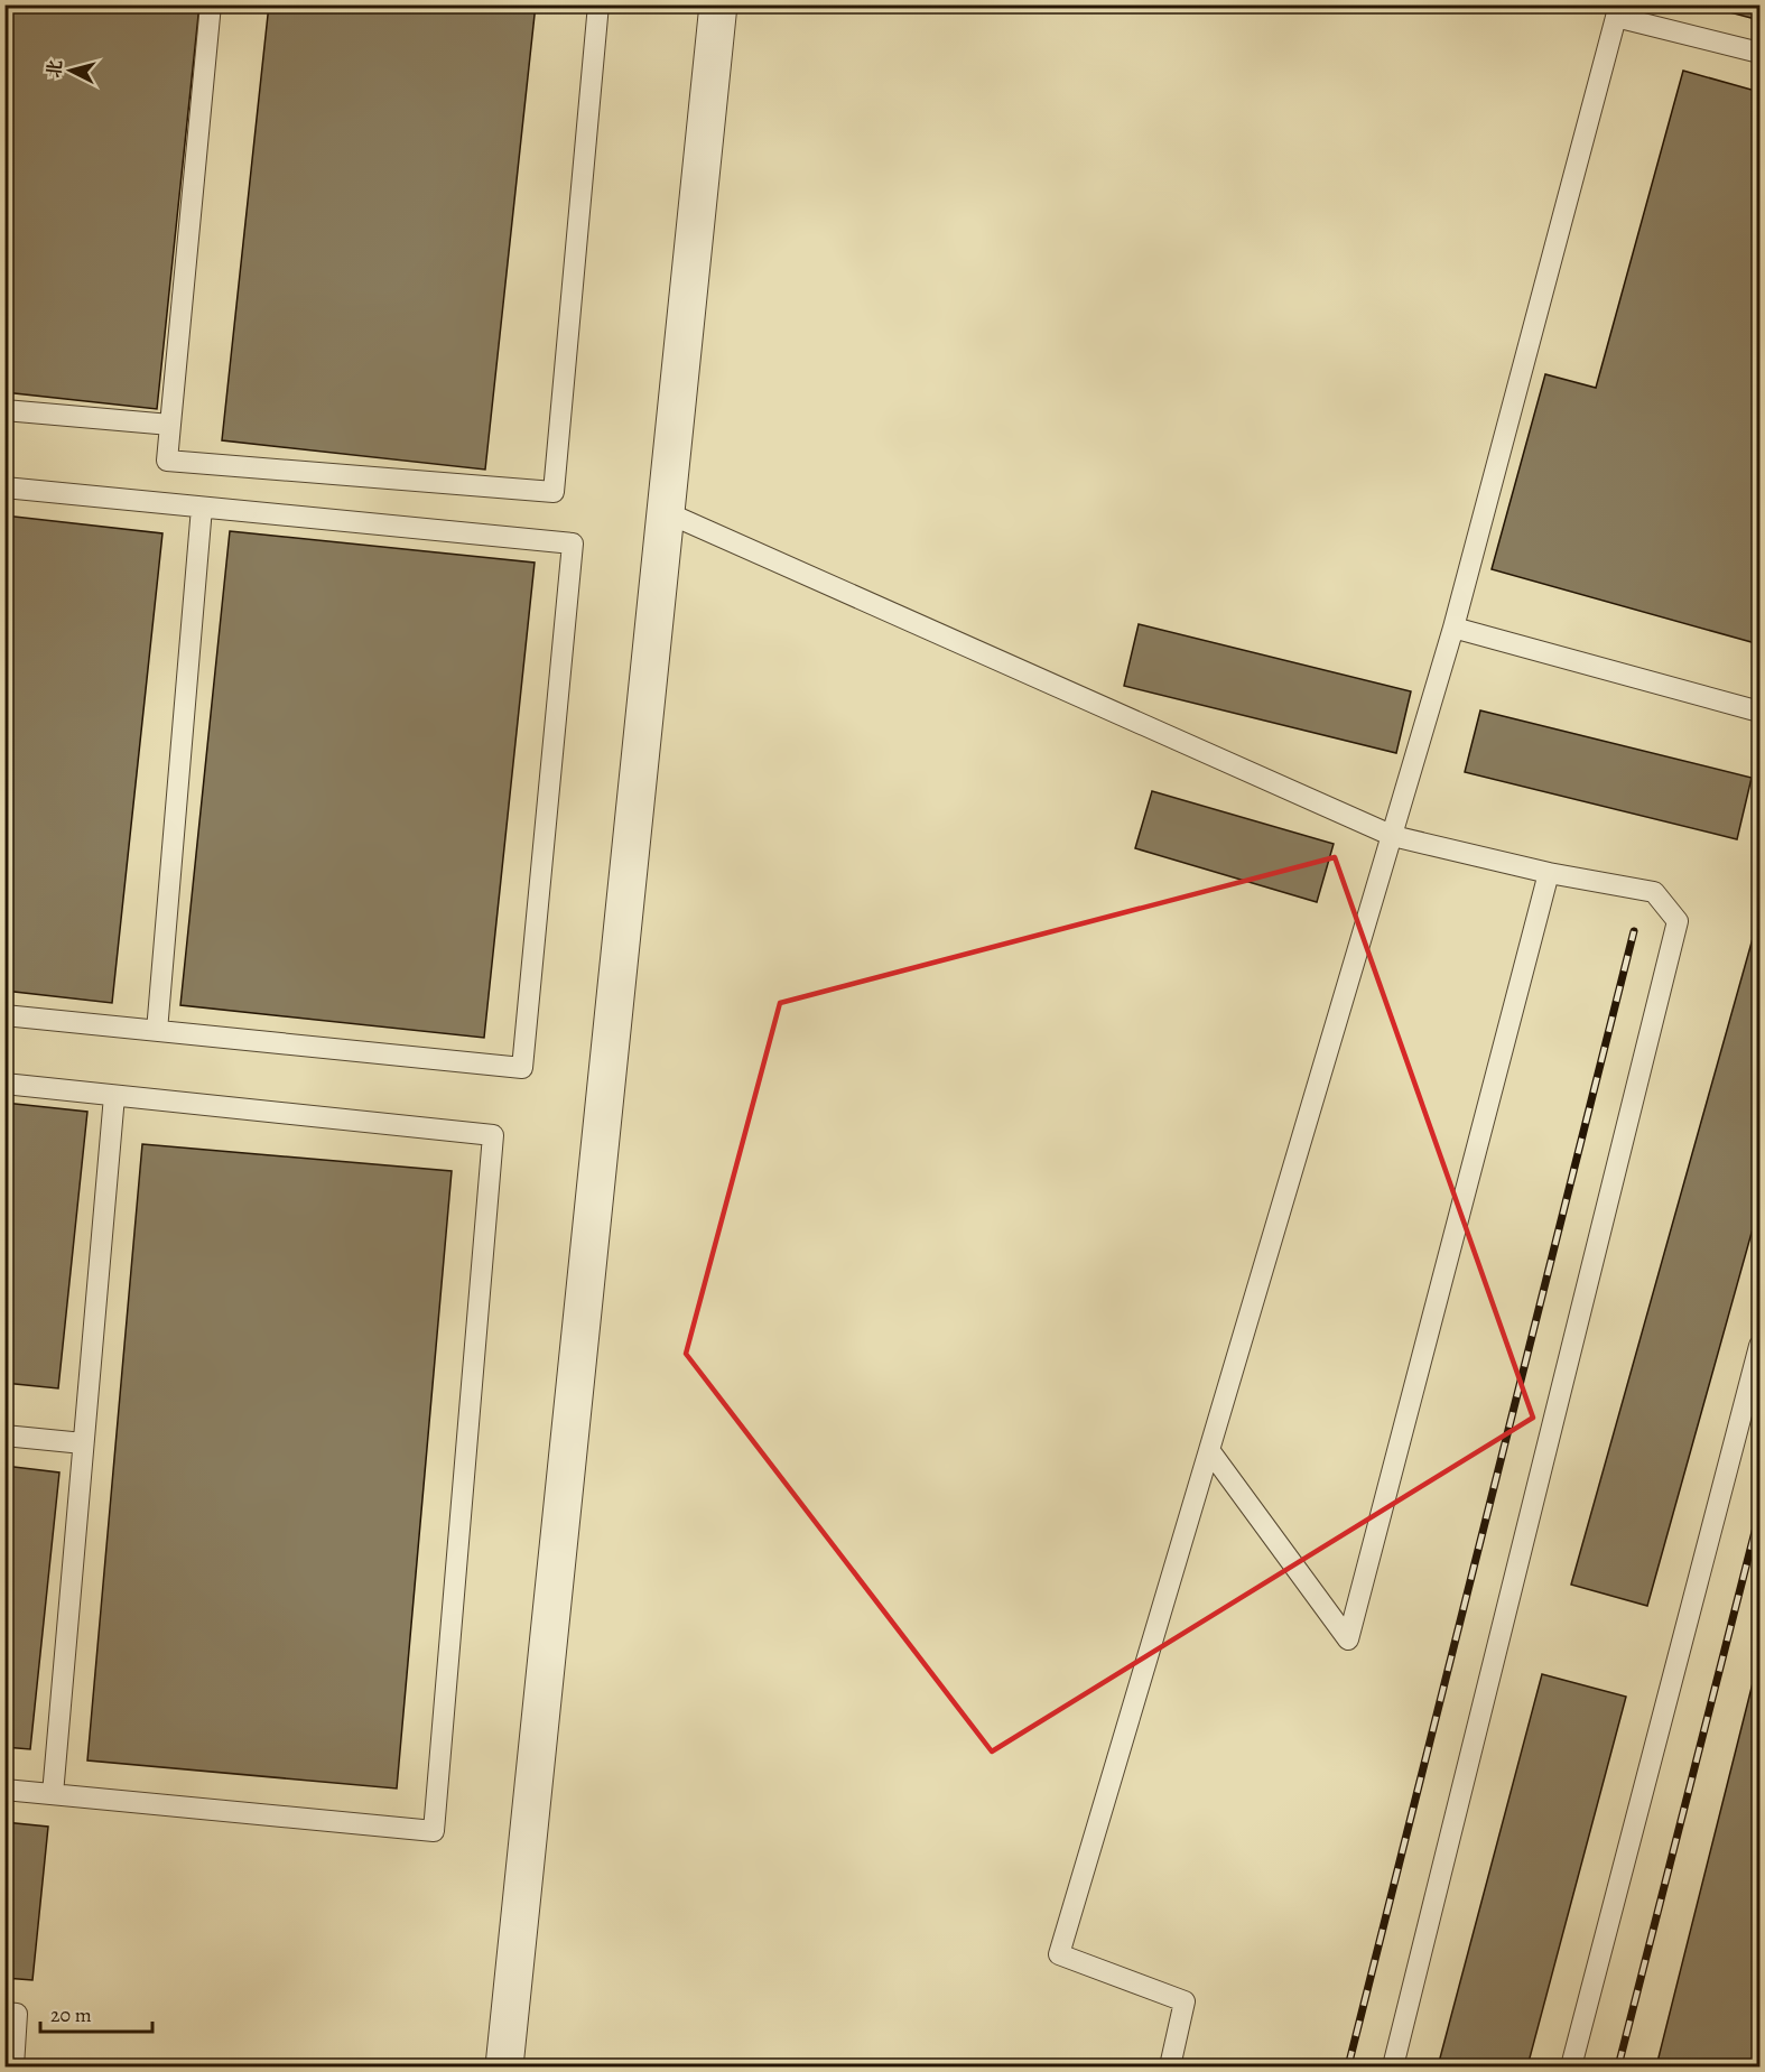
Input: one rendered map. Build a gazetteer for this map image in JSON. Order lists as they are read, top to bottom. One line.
{"scale_bar":"20 m","north":"left"}
